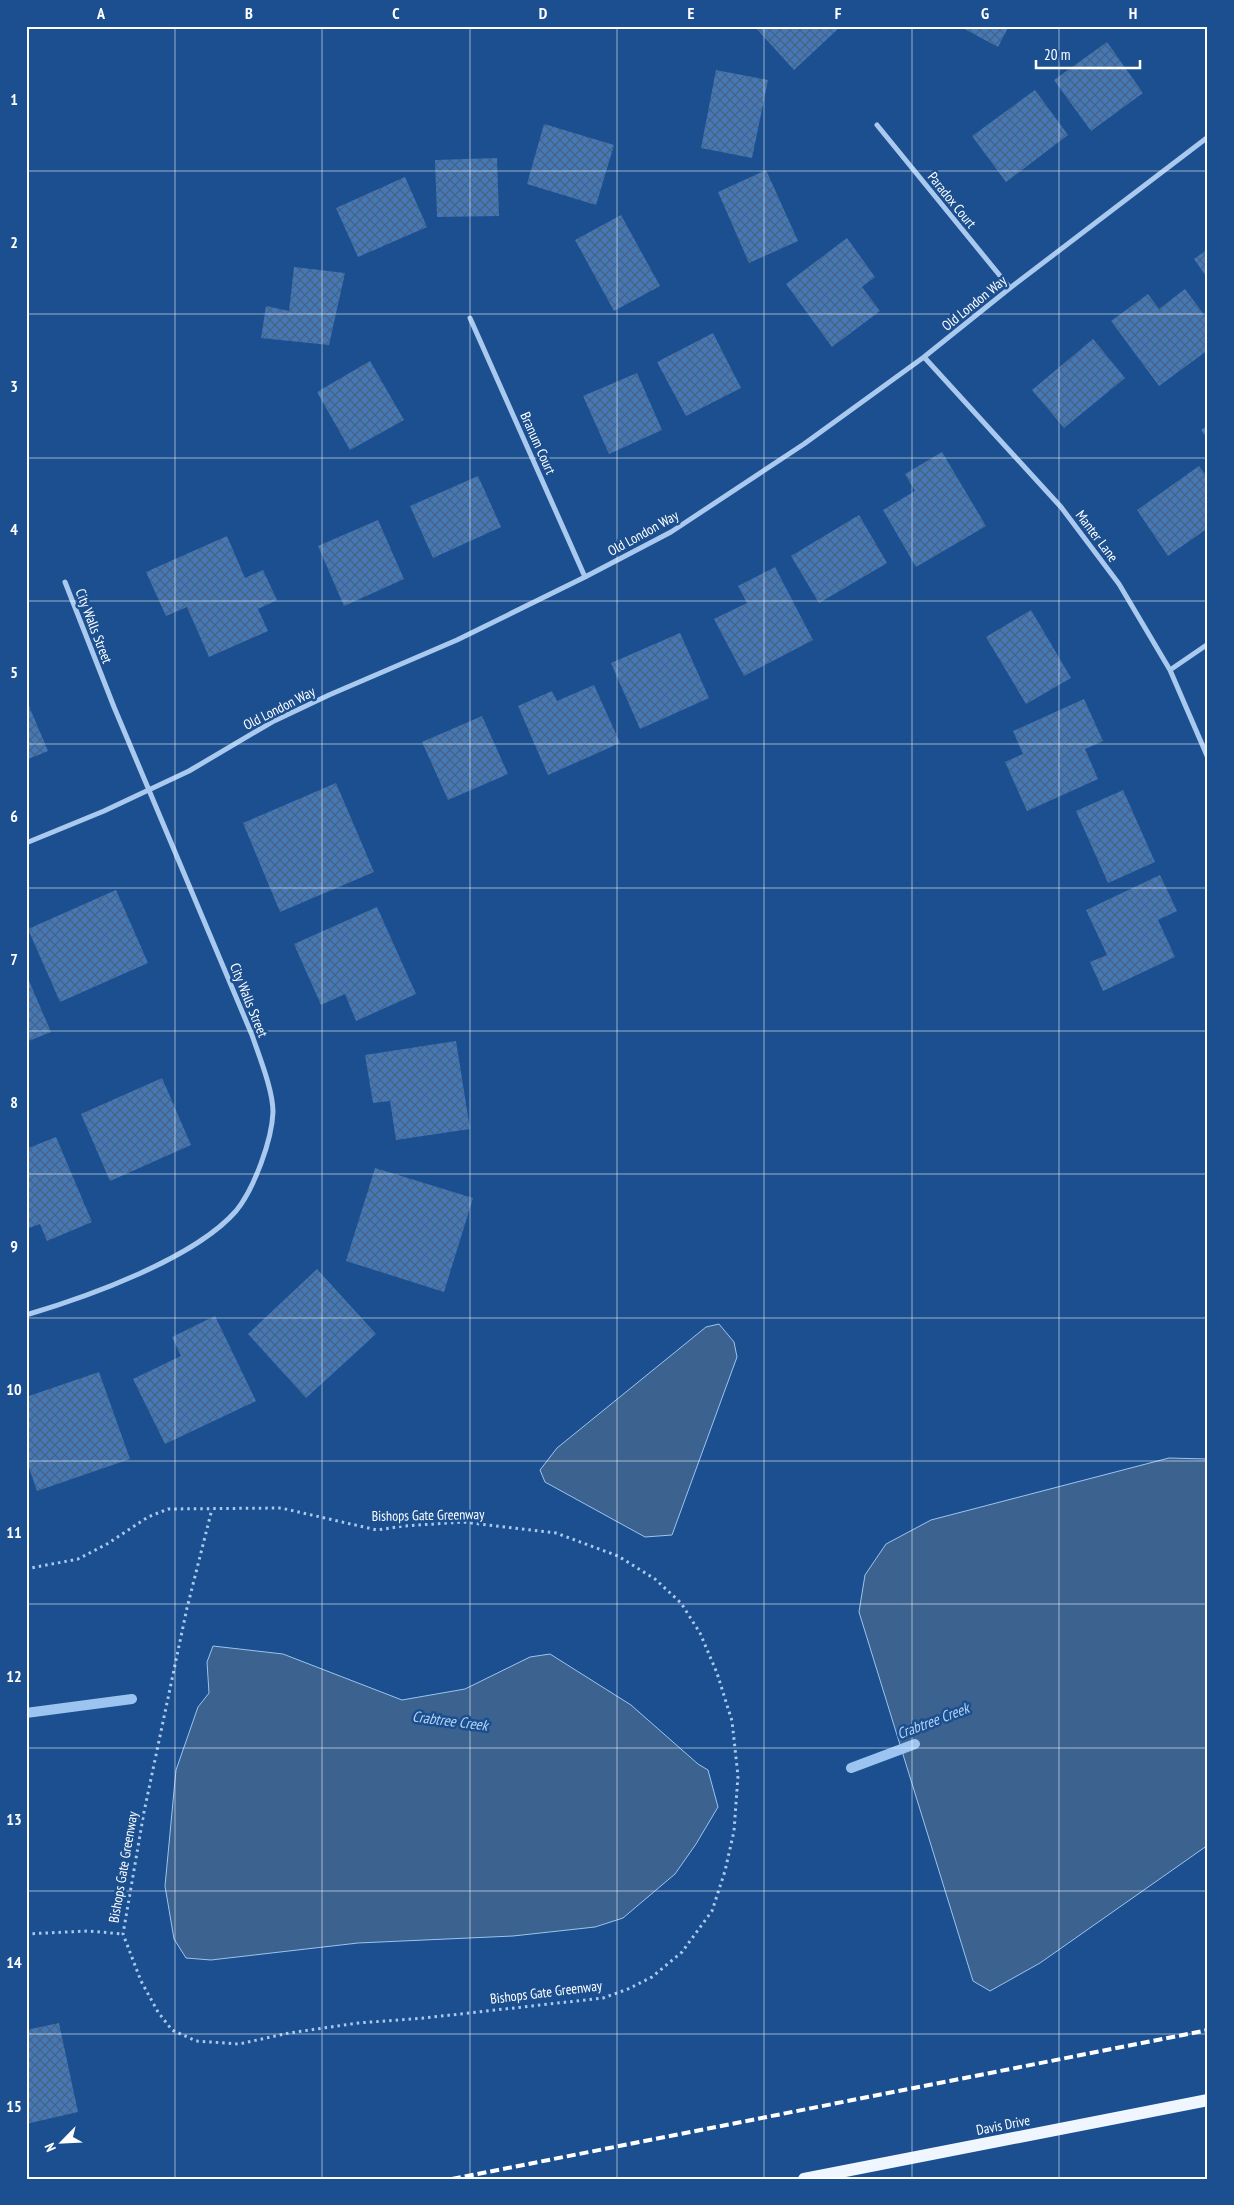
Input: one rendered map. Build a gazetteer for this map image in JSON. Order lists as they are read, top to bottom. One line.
{"streets":{"main road":["Davis Drive"],"street":["Paradox Court","Old London Way","Branum Court","Manter Lane","City Walls Street"],"path":["Bishops Gate Greenway"]},"crossings":[["Paradox Court","Old London Way"],["Old London Way","Branum Court"],["Old London Way","Manter Lane"],["Old London Way","City Walls Street"]],"water":["Crabtree Creek"],"scale_bar":"20 m","north":"bottom left","grid":{"columns":["A","B","C","D","E","F","G","H"],"rows":["1","2","3","4","5","6","7","8","9","10","11","12","13","14","15"]}}
